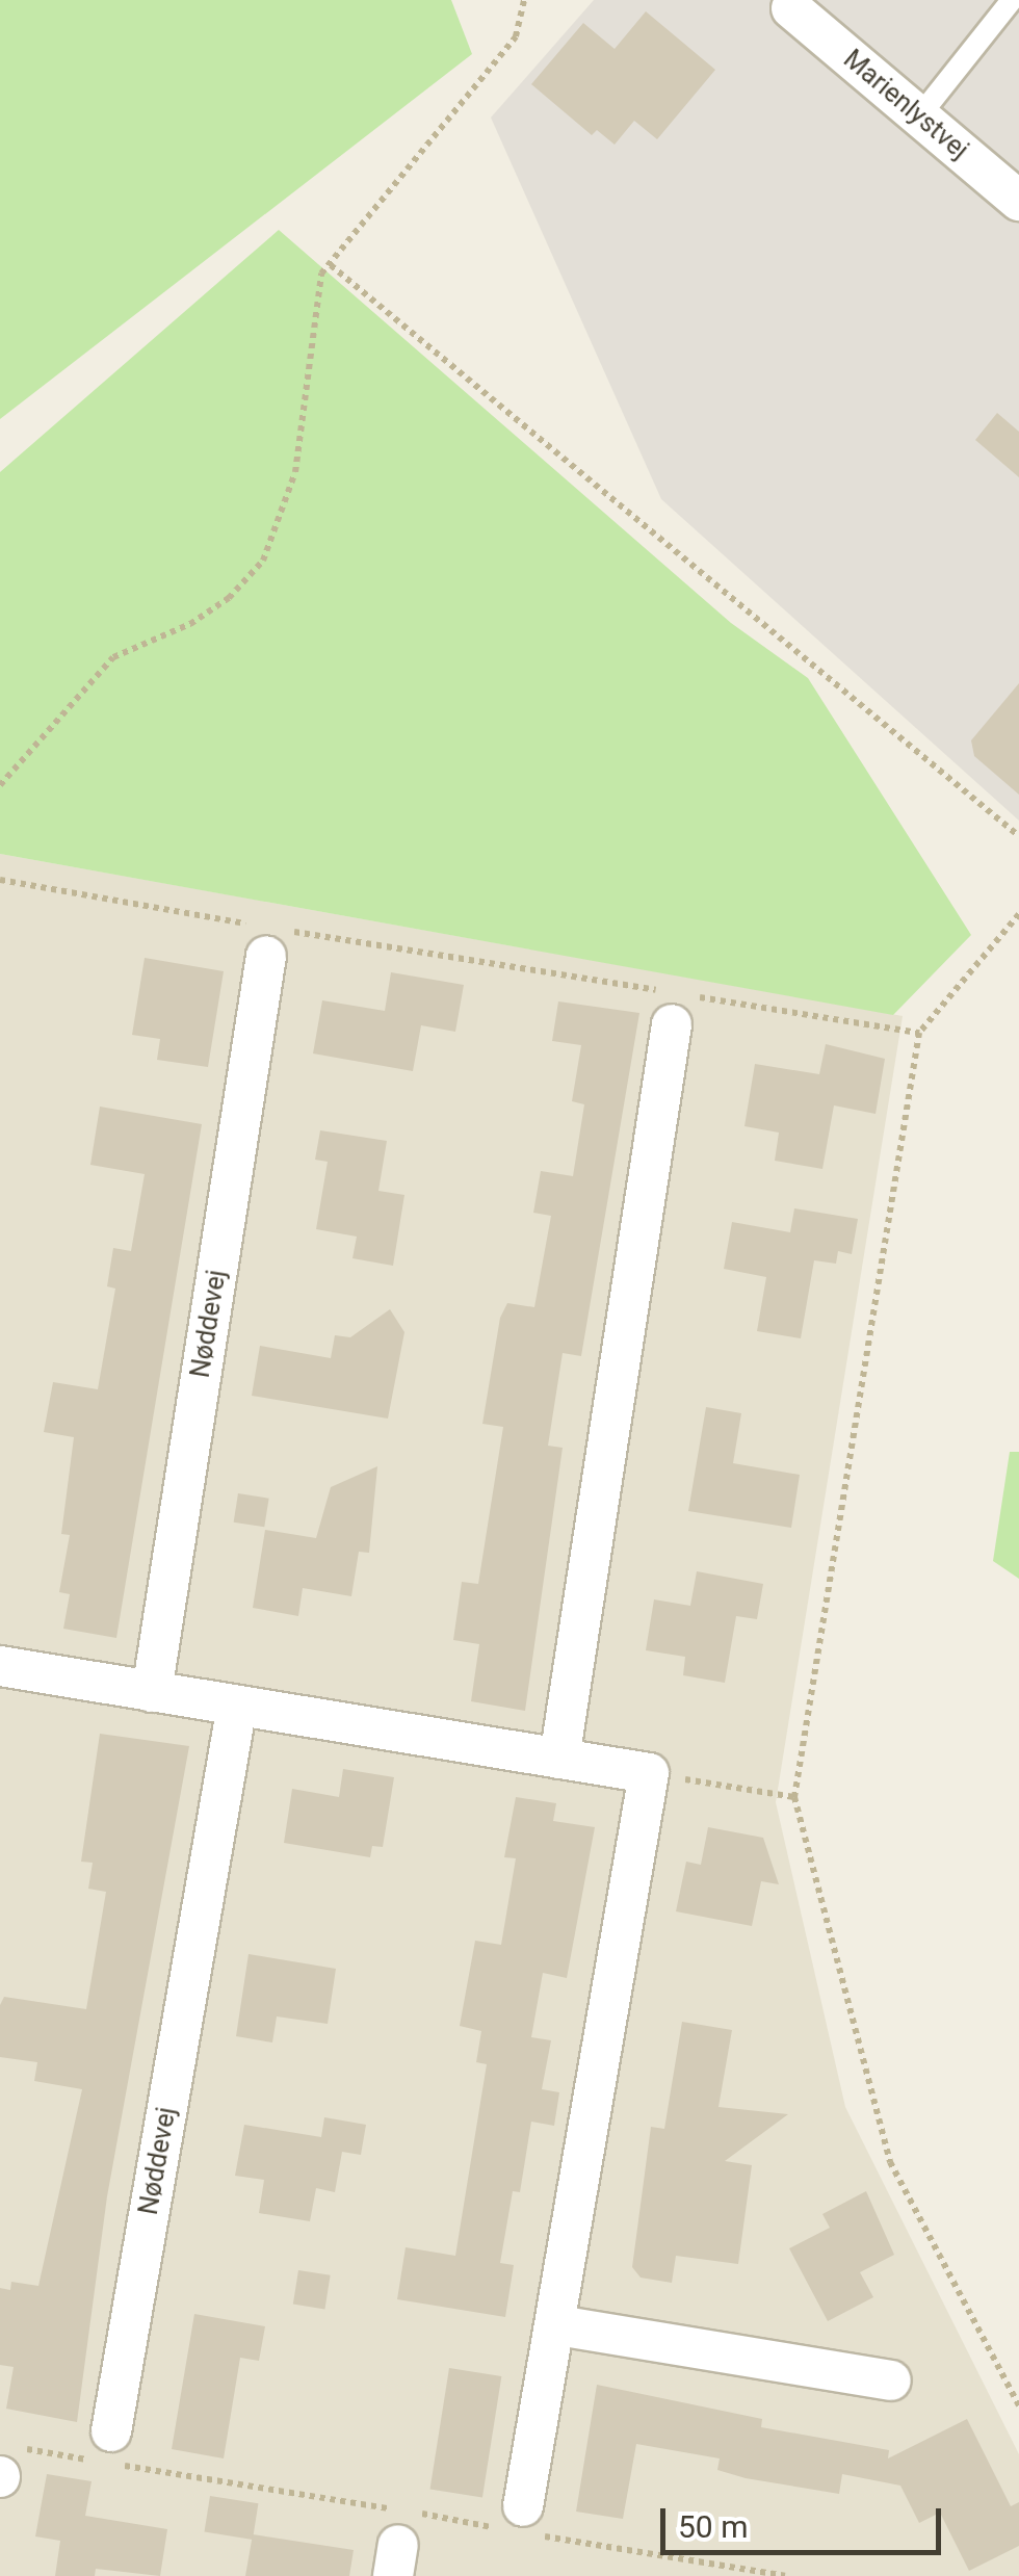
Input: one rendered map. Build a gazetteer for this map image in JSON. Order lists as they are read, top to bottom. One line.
{"streets":{"street":["Marienlystvej","Nøddevej"]},"scale_bar":"50 m"}
